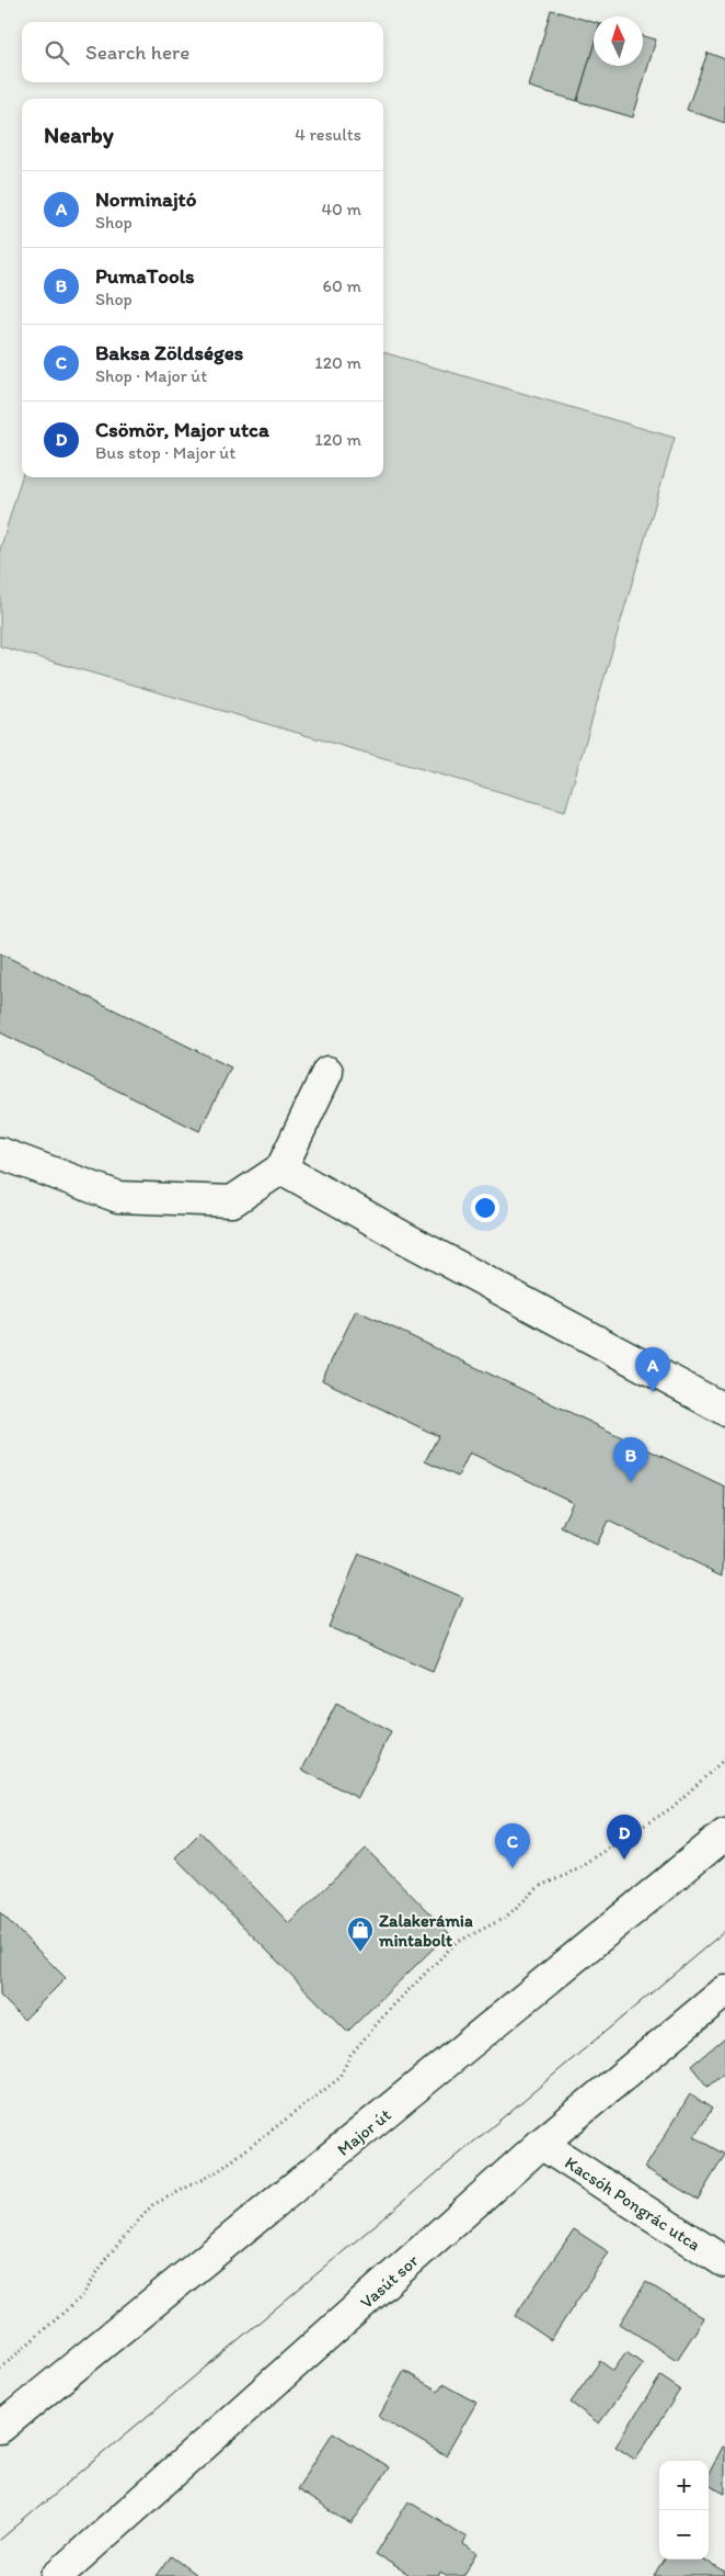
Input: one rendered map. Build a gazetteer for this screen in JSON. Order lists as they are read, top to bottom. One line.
{"streets":{"street":["Major út","Kacsóh Pongrác utca","Vasút sor"]},"crossings":[["Kacsóh Pongrác utca","Vasút sor"]],"places":{"shop":["Zalakerámia mintabolt"]},"north":"top","page":{"search":"Search here","heading":["Nearby","4 results"],"list":[{"mark":"A","name":"Norminajtó","note":"Shop","value":"40 m"},{"mark":"B","name":"PumaTools","note":"Shop","value":"60 m"},{"mark":"C","name":"Baksa Zöldséges","note":"Shop · Major út","value":"120 m"},{"mark":"D","name":"Csömör, Major utca","note":"Bus stop · Major út","value":"120 m"}],"pins":["A","B","D","C"],"map_buttons":["+","−"]}}
